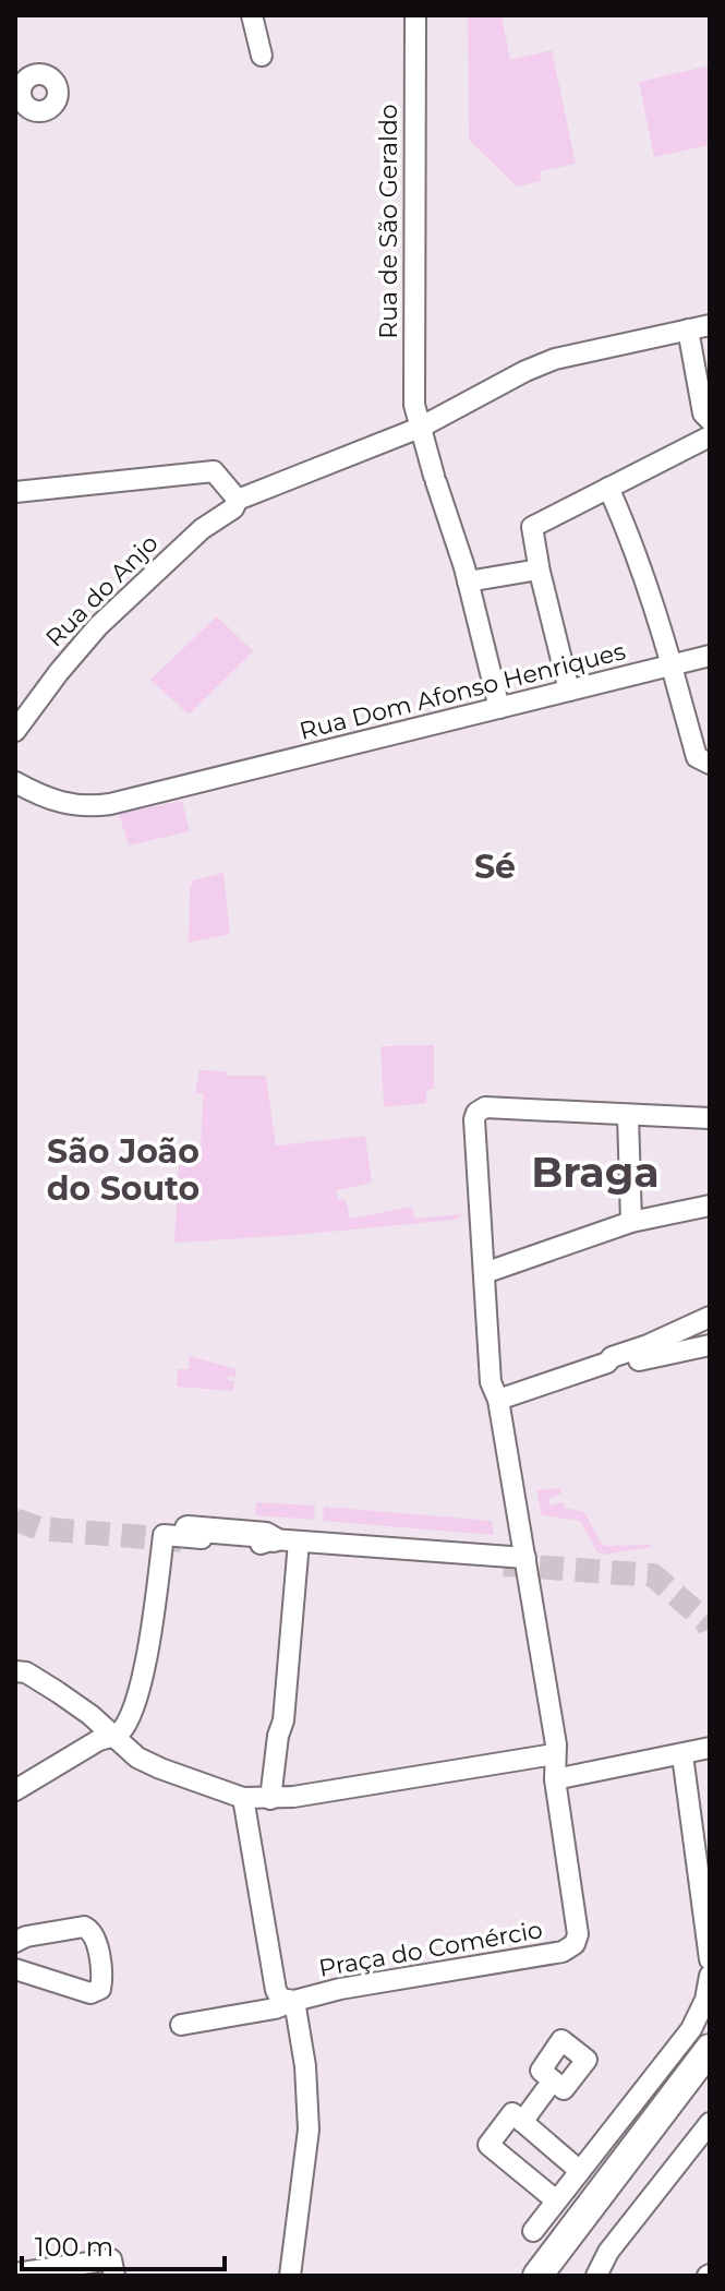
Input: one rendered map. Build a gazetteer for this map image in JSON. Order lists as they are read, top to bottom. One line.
{"streets":{"street":["Rua de São Geraldo","Rua do Anjo","Rua Dom Afonso Henriques","Praça do Comércio"]},"crossings":[["Rua de São Geraldo","Rua do Anjo"],["Rua de São Geraldo","Rua Dom Afonso Henriques"]],"districts":["Sé","São João do Souto","Braga"],"scale_bar":"100 m"}
